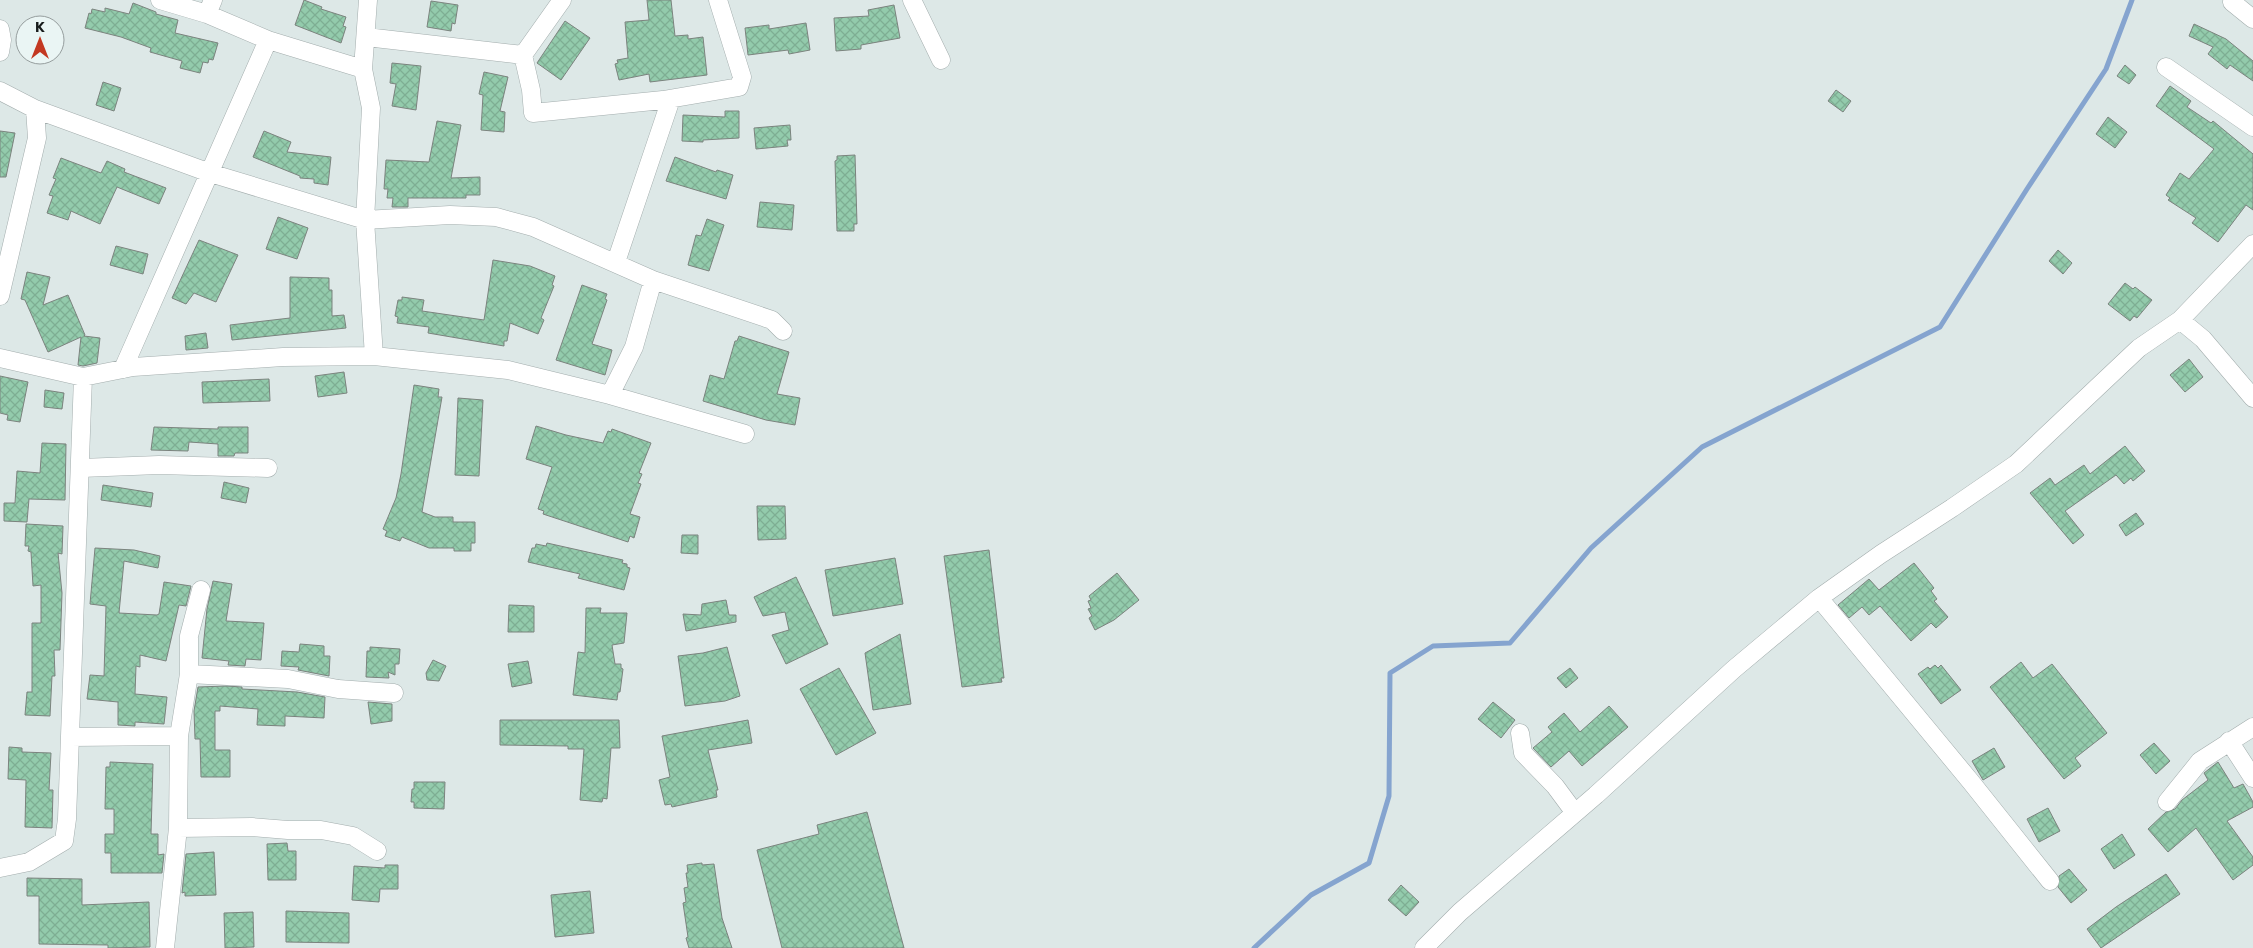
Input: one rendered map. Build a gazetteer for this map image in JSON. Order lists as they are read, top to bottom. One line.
{"north":"top"}
